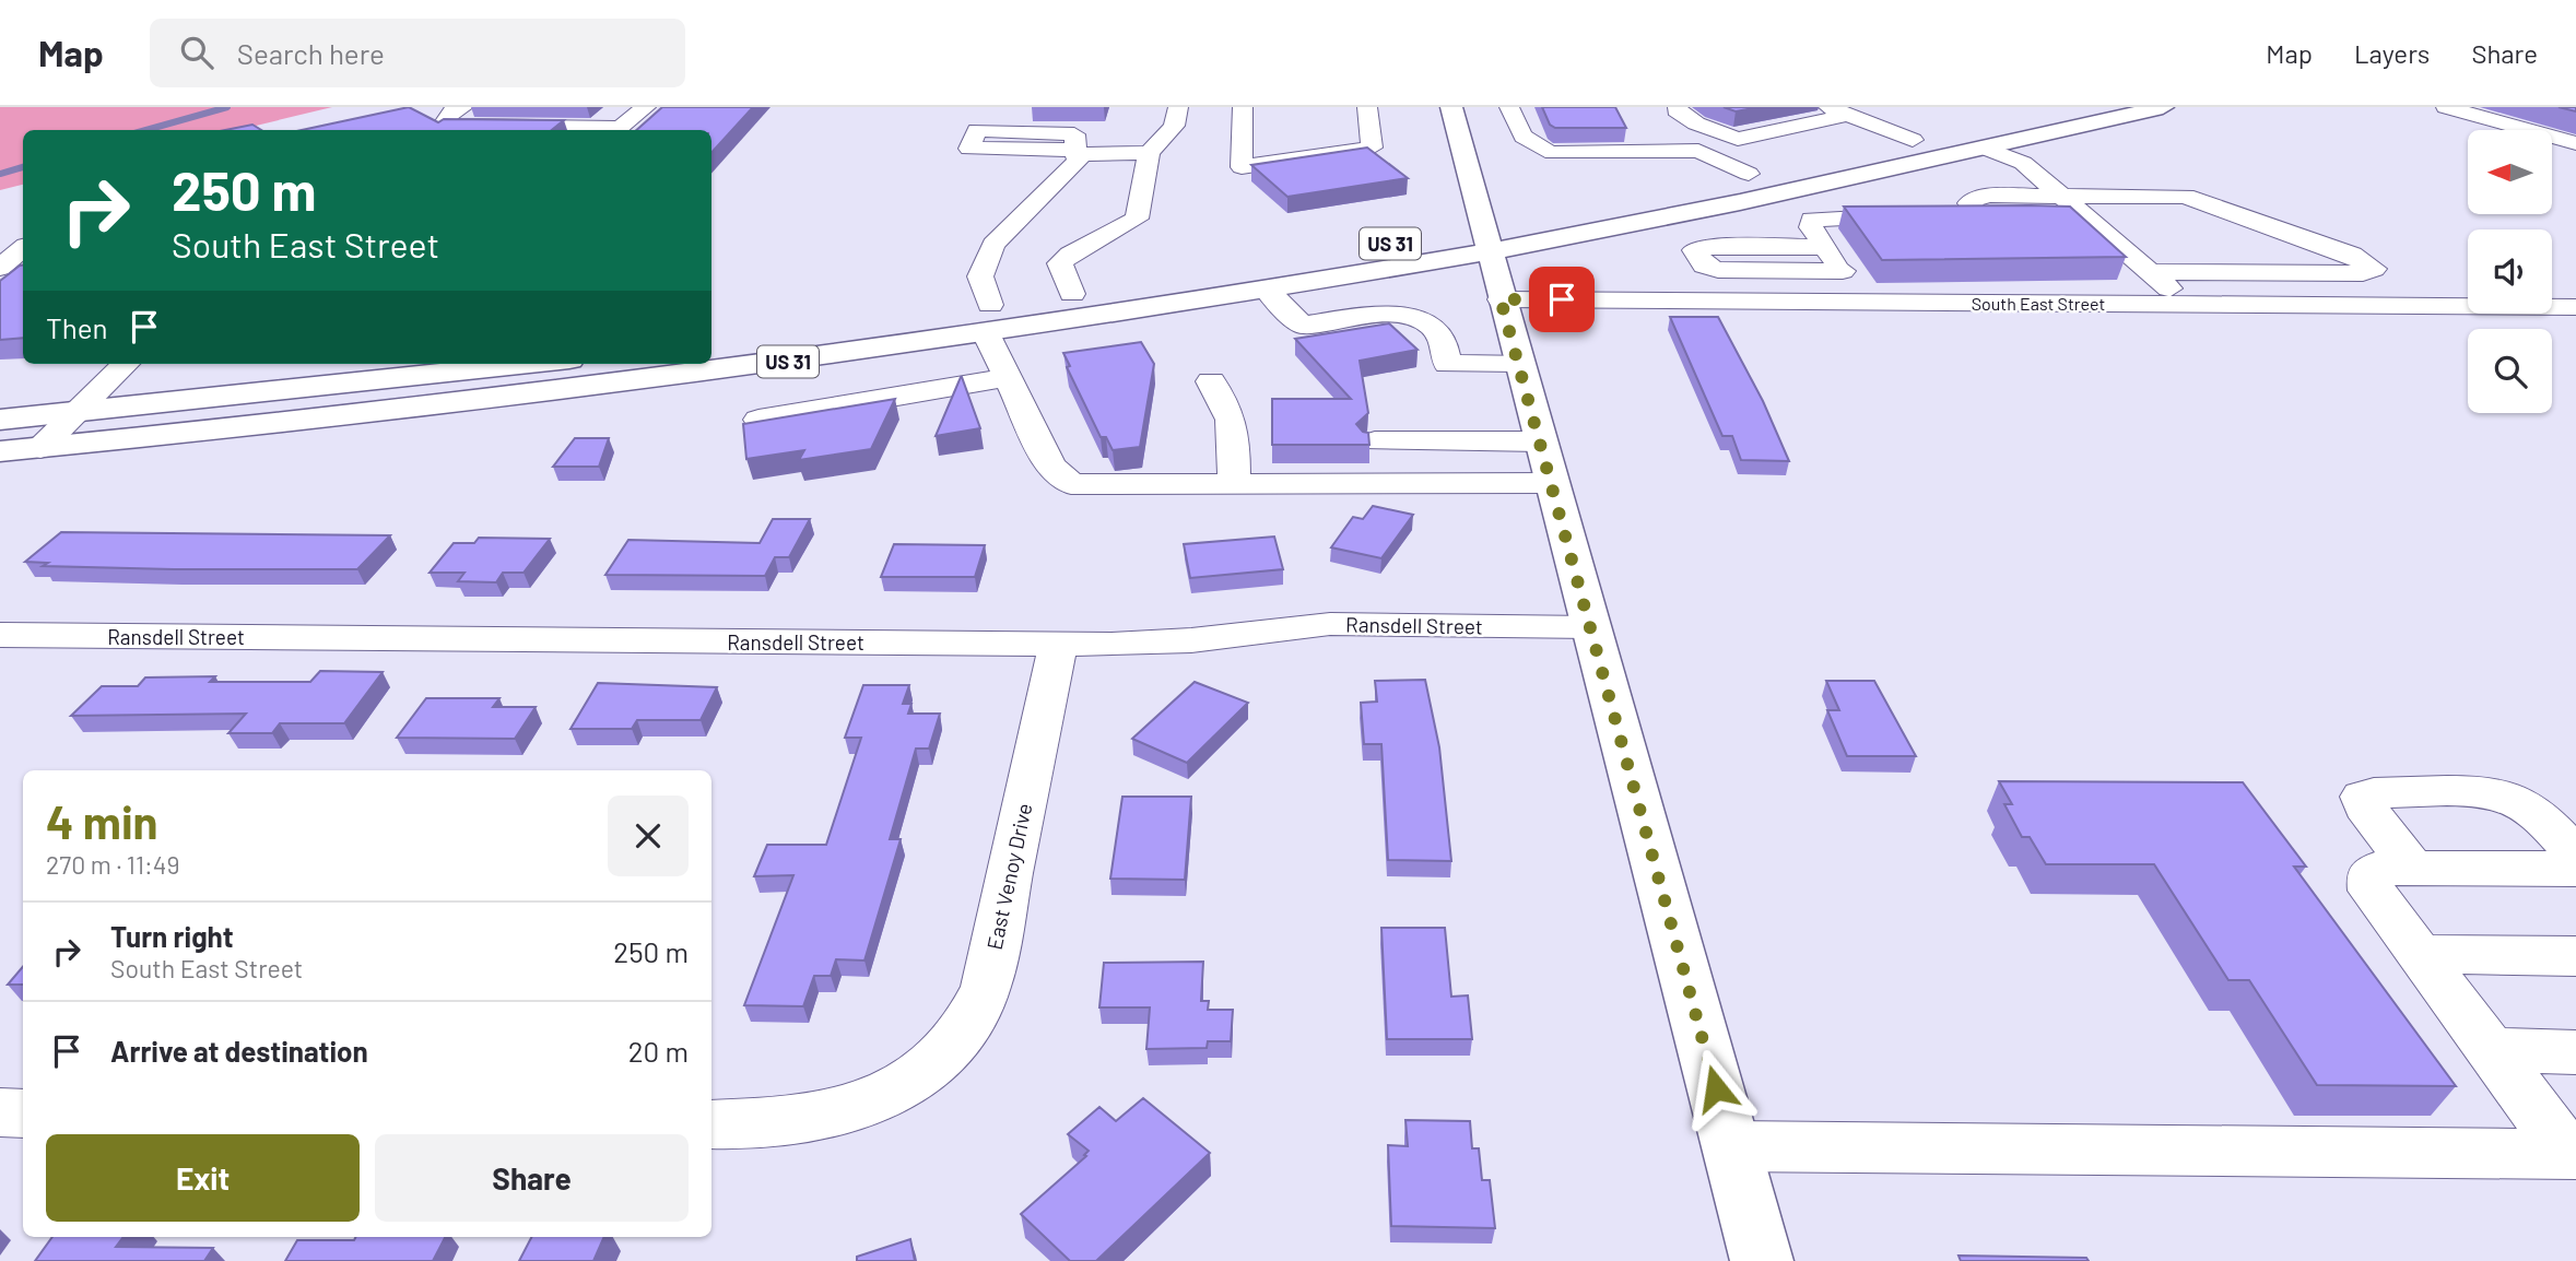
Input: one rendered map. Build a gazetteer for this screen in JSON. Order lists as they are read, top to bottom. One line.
{"streets":{"main road":["US 31"],"street":["South East Street","Ransdell Street","East Venoy Drive"]},"crossings":[["Ransdell Street","East Venoy Drive"]],"north":"left","page":{"header":"Map","search":"Search here","nav":["Map","Layers","Share"],"turn":["250 m","South East Street"],"then":"Then","heading":["4 min","270 m · 11:49"],"list":[{"name":"Turn right","note":"South East Street","value":"250 m"},{"name":"Arrive at destination","value":"20 m"}],"buttons":["Exit","Share"]}}
